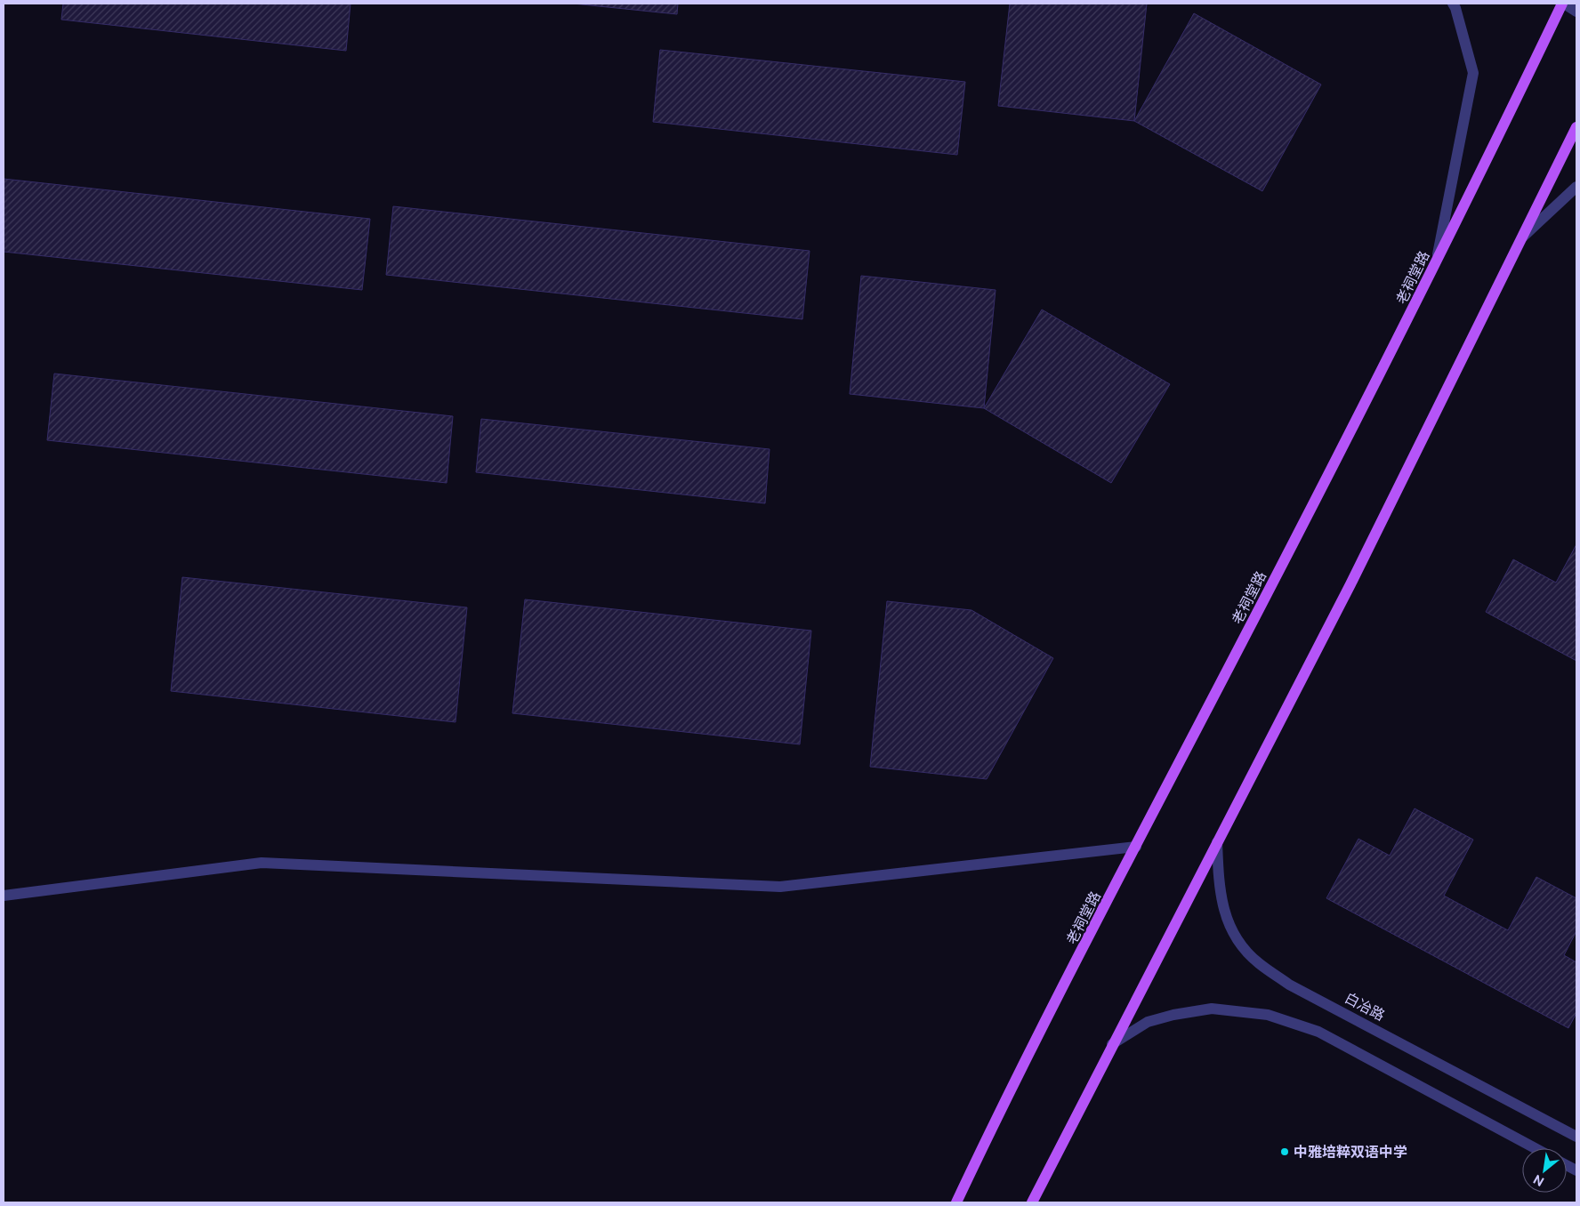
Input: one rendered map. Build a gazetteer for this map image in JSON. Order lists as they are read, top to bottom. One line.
{"streets":{"main road":["老祠堂路"],"street":["白冶路"]},"places":["中雅培粹双语中学"],"north":"bottom left"}
